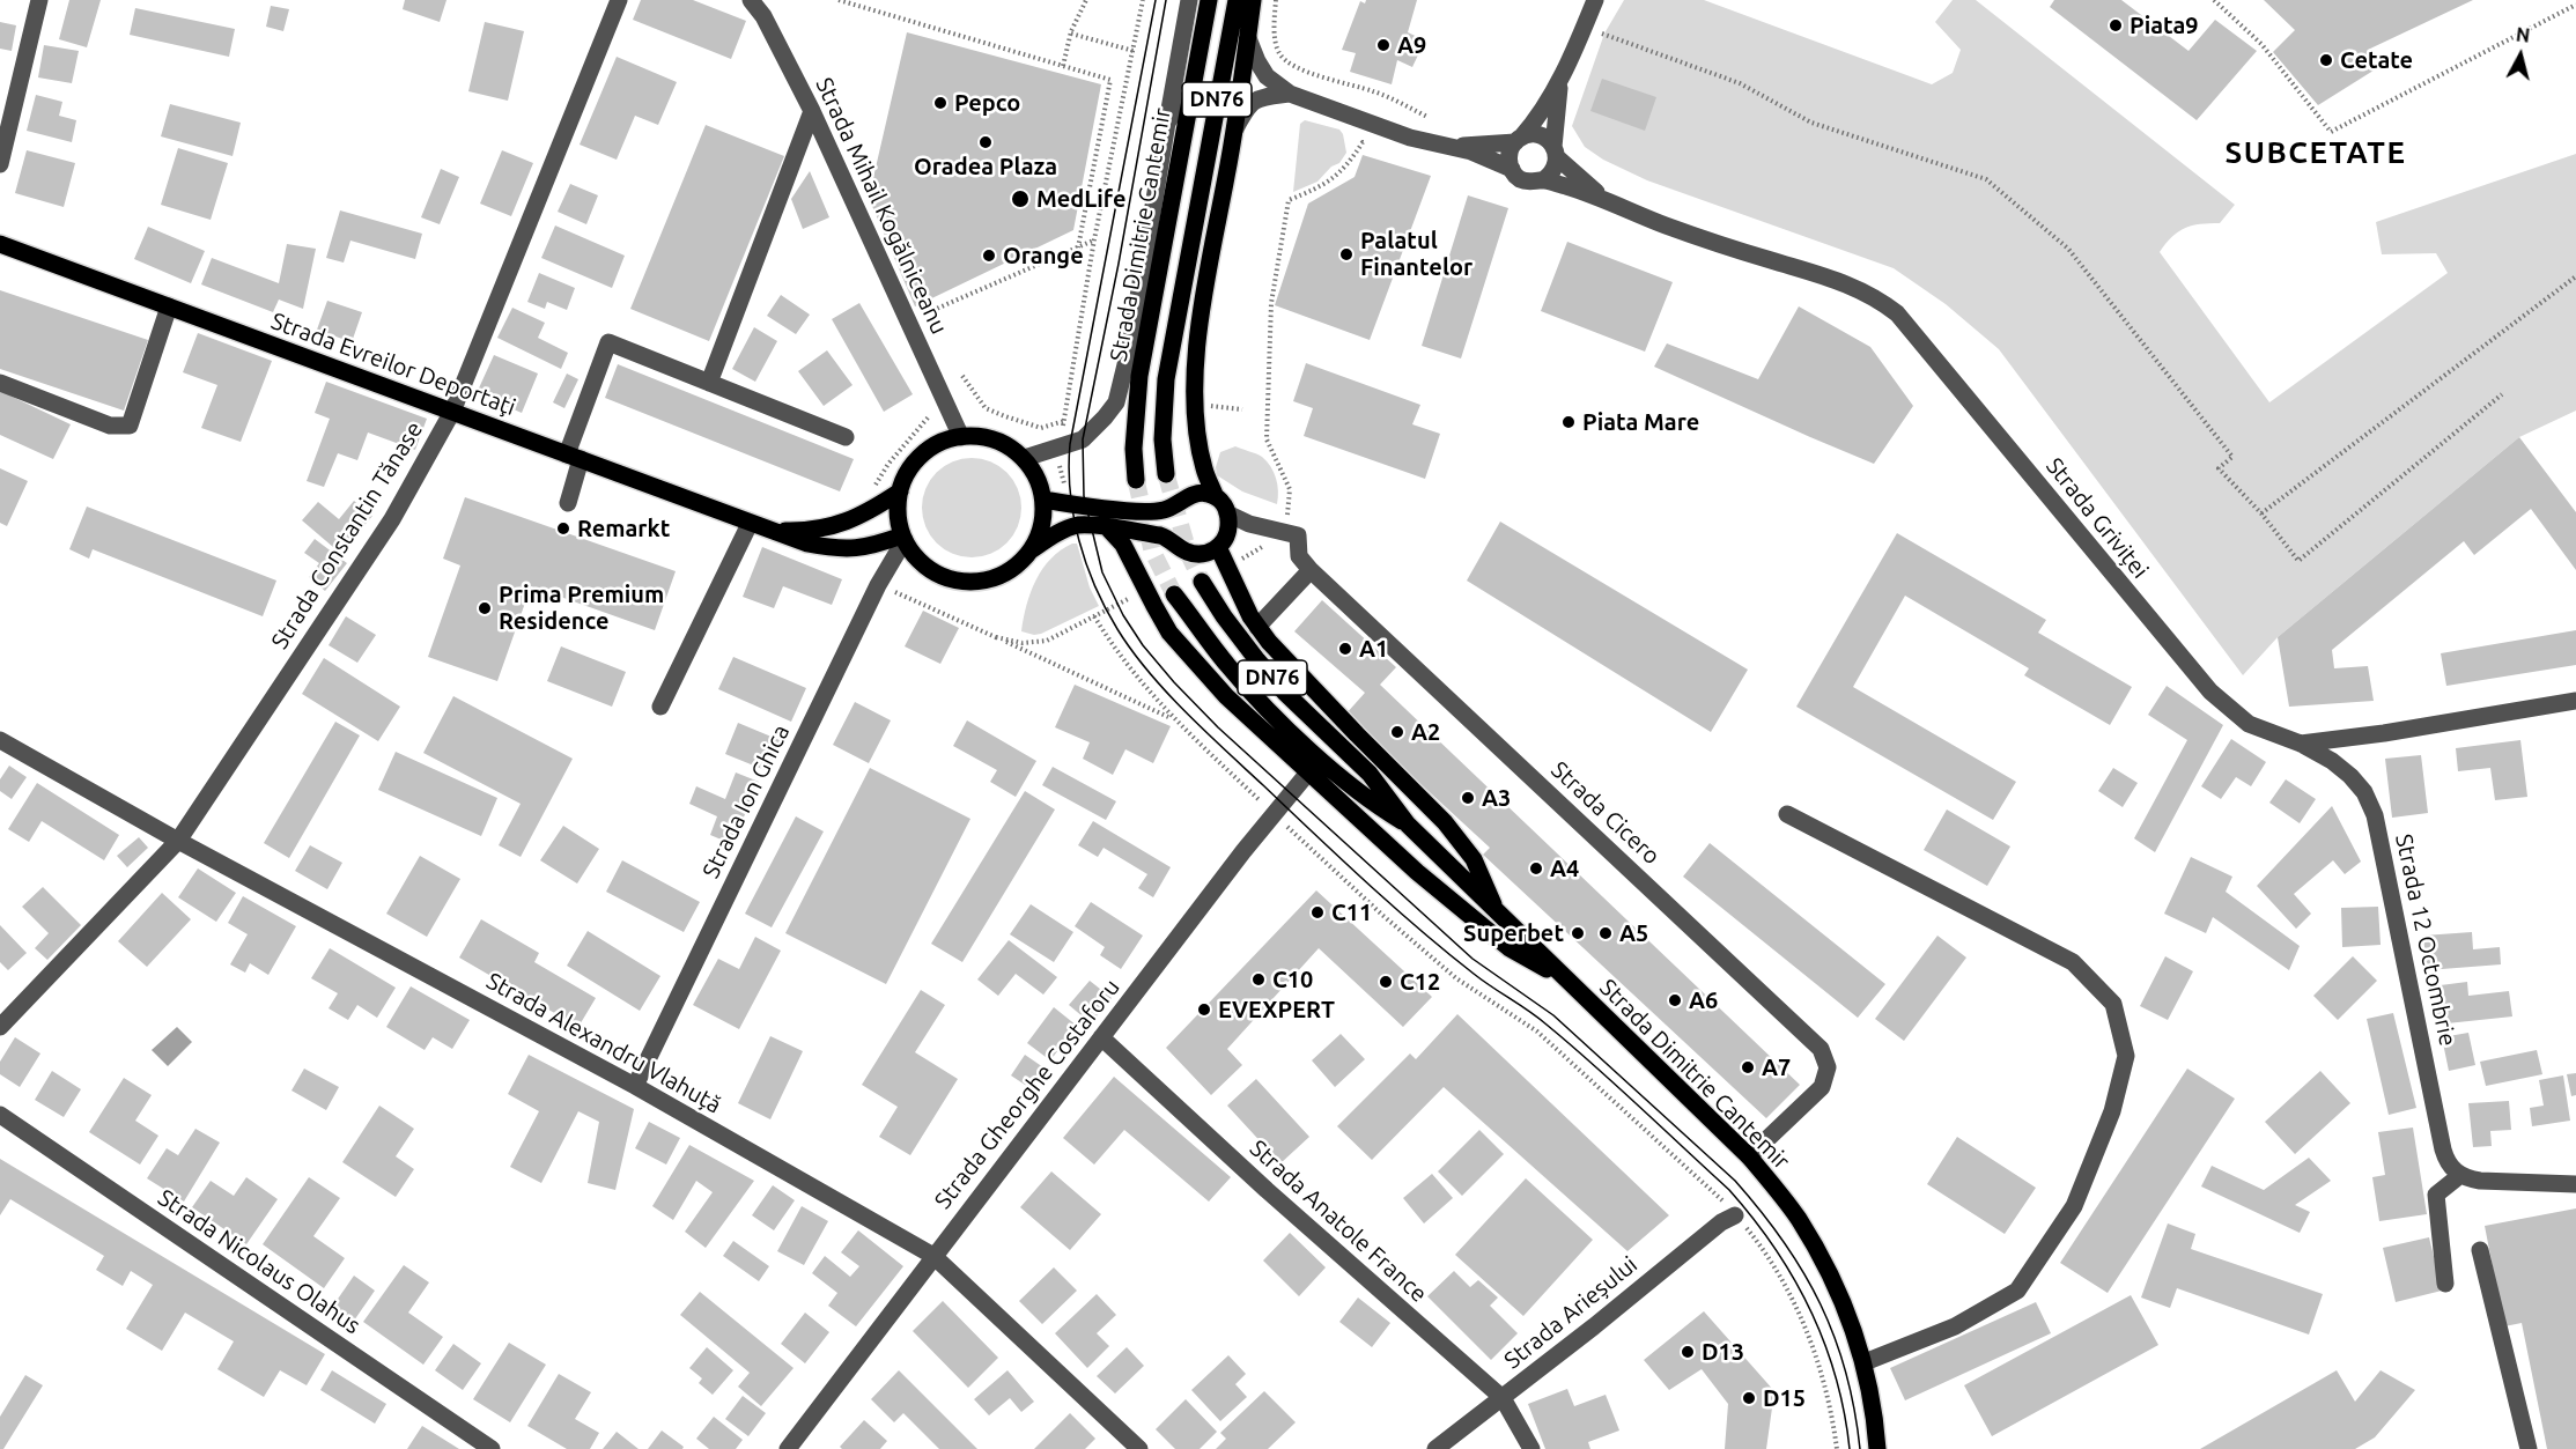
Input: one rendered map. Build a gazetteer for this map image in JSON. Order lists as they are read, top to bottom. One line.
{"streets":{"main road":["DN76","Strada Dimitrie Cantemir","Strada Evreilor Deportaţi"],"street":["Strada Mihail Kogălniceanu","Strada Griviței","Strada Constantin Tănase","Strada Ion Ghica","Strada Cicero","Strada 12 Octombrie","Strada Alexandru Vlahuță","Strada Gheorghe Costaforu","Strada Anatole France","Strada Nicolaus Olahus","Strada Arieșului"]},"crossings":[["Strada Mihail Kogălniceanu","Strada Evreilor Deportaţi"],["Strada Mihail Kogălniceanu","Strada Ion Ghica"],["Strada Dimitrie Cantemir","Strada Cicero"],["Strada Evreilor Deportaţi","Strada Constantin Tănase"],["Strada Evreilor Deportaţi","Strada Ion Ghica"],["Strada Griviței","Strada 12 Octombrie"],["Strada Constantin Tănase","Strada Alexandru Vlahuță"],["Strada Ion Ghica","Strada Alexandru Vlahuță"],["Strada Alexandru Vlahuță","Strada Gheorghe Costaforu"],["Strada Gheorghe Costaforu","Strada Anatole France"],["Strada Anatole France","Strada Arieșului"]],"districts":["SUBCETATE"],"places":["Piata9","A9","Cetate","Pepco","Oradea Plaza","MedLife","Palatul Finantelor","Orange","Piata Mare","Remarkt","Prima Premium Residence","A1","A2","A3","A4","C11","Superbet","A5","C10","C12","A6","EVEXPERT","A7","D13","D15"],"north":"top"}
